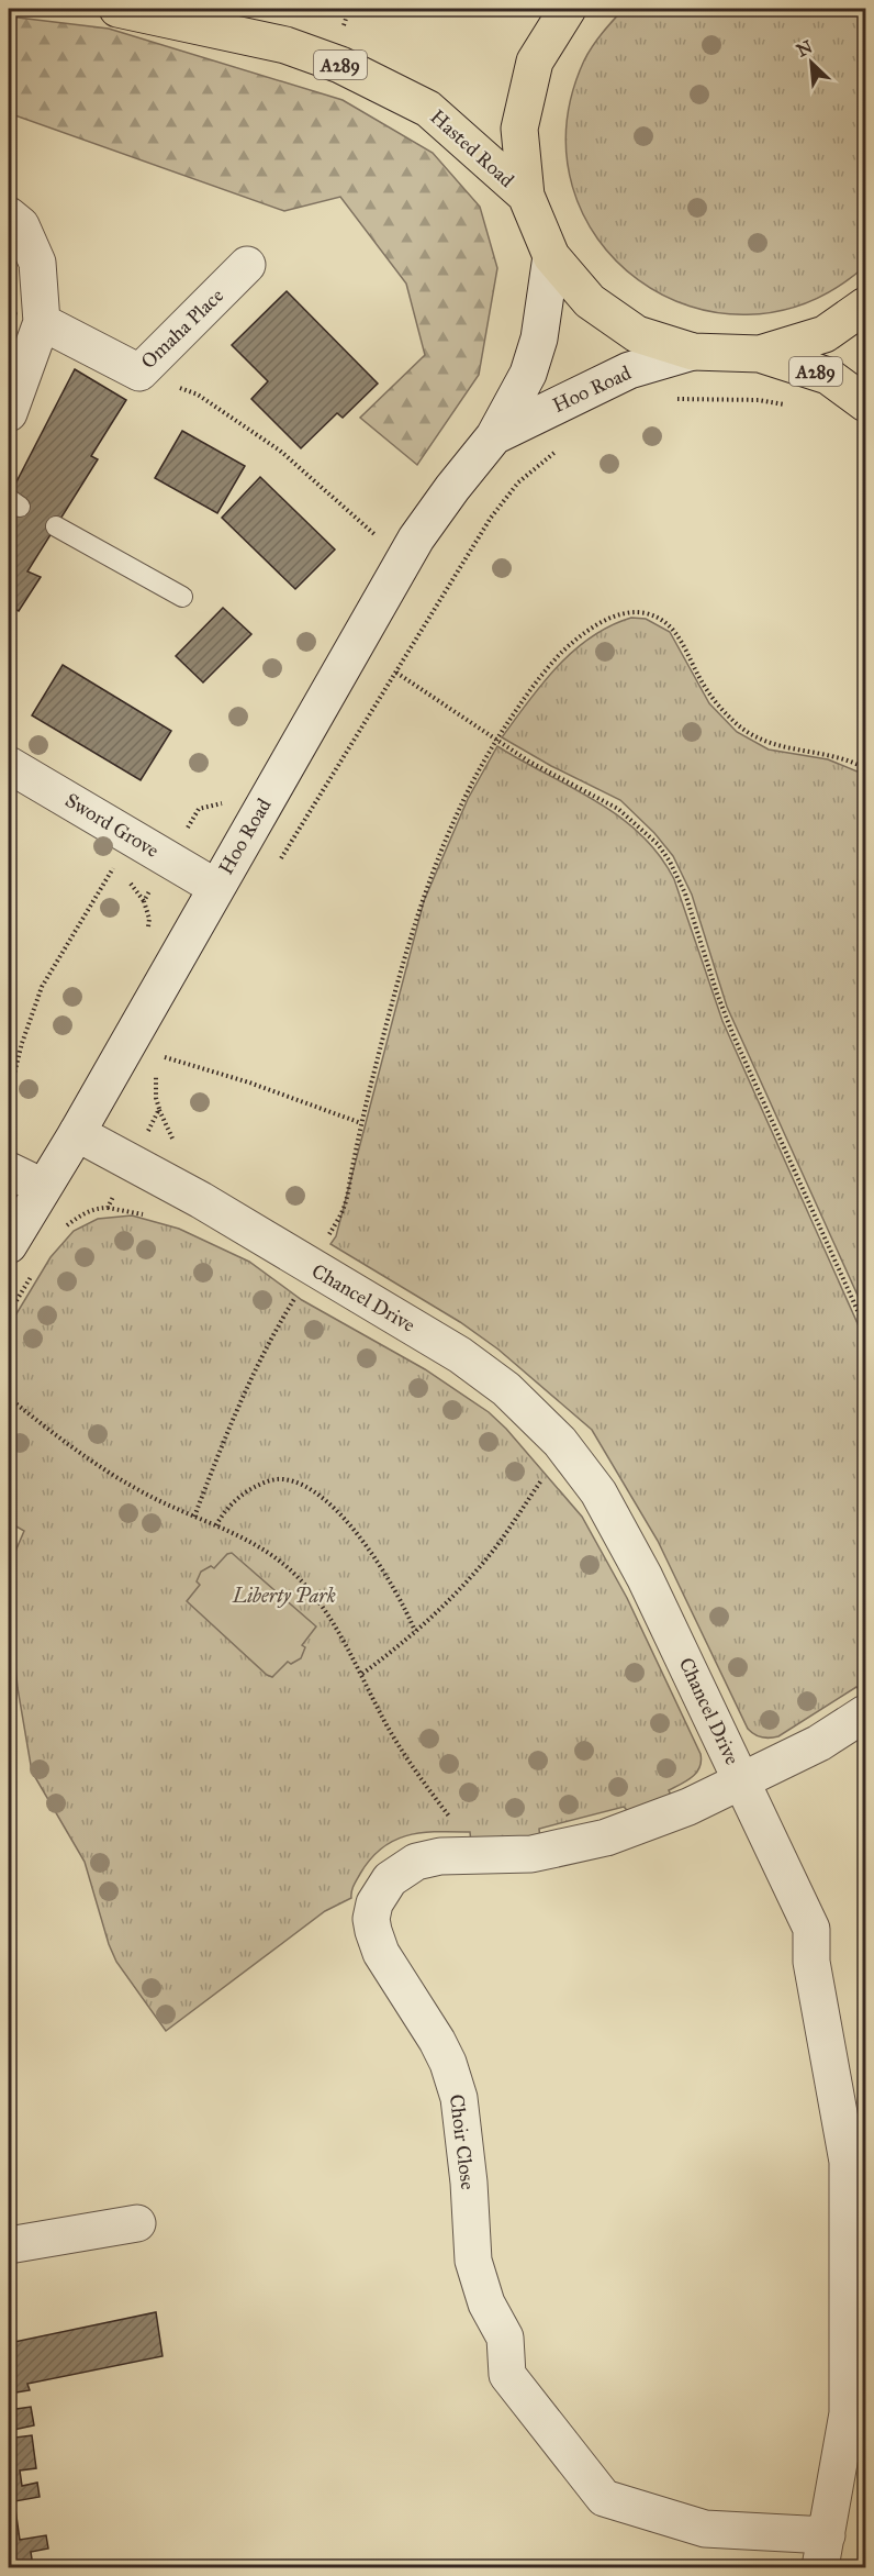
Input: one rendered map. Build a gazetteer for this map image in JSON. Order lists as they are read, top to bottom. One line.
{"streets":{"main road":["A289","Hasted Road"],"street":["Omaha Place","Hoo Road","Sword Grove","Chancel Drive","Choir Close"]},"crossings":[["Hoo Road","Sword Grove"],["Hoo Road","Chancel Drive"],["Chancel Drive","Choir Close"]],"parks":["Liberty Park"],"north":"top left"}
